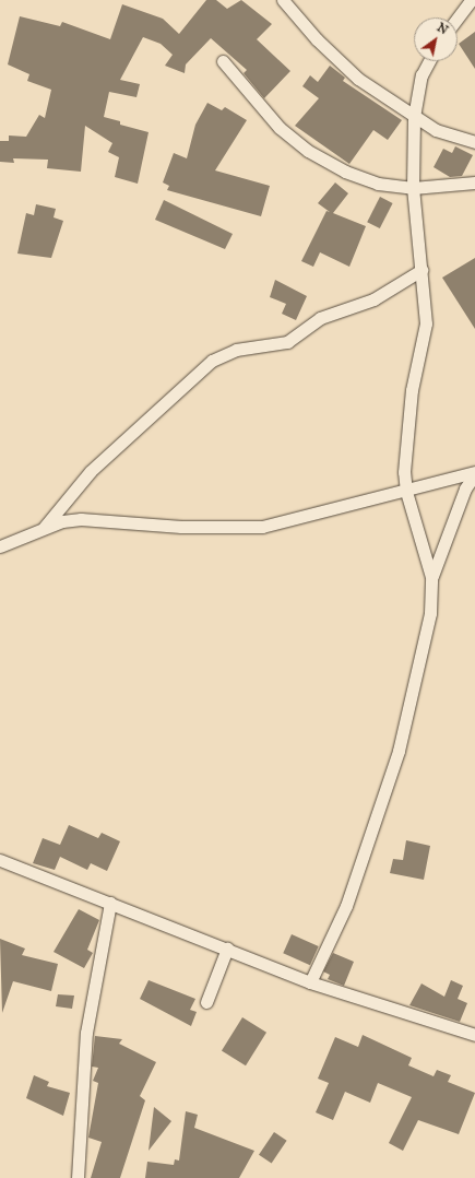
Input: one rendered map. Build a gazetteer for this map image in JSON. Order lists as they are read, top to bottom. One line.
{"north":"top right"}
